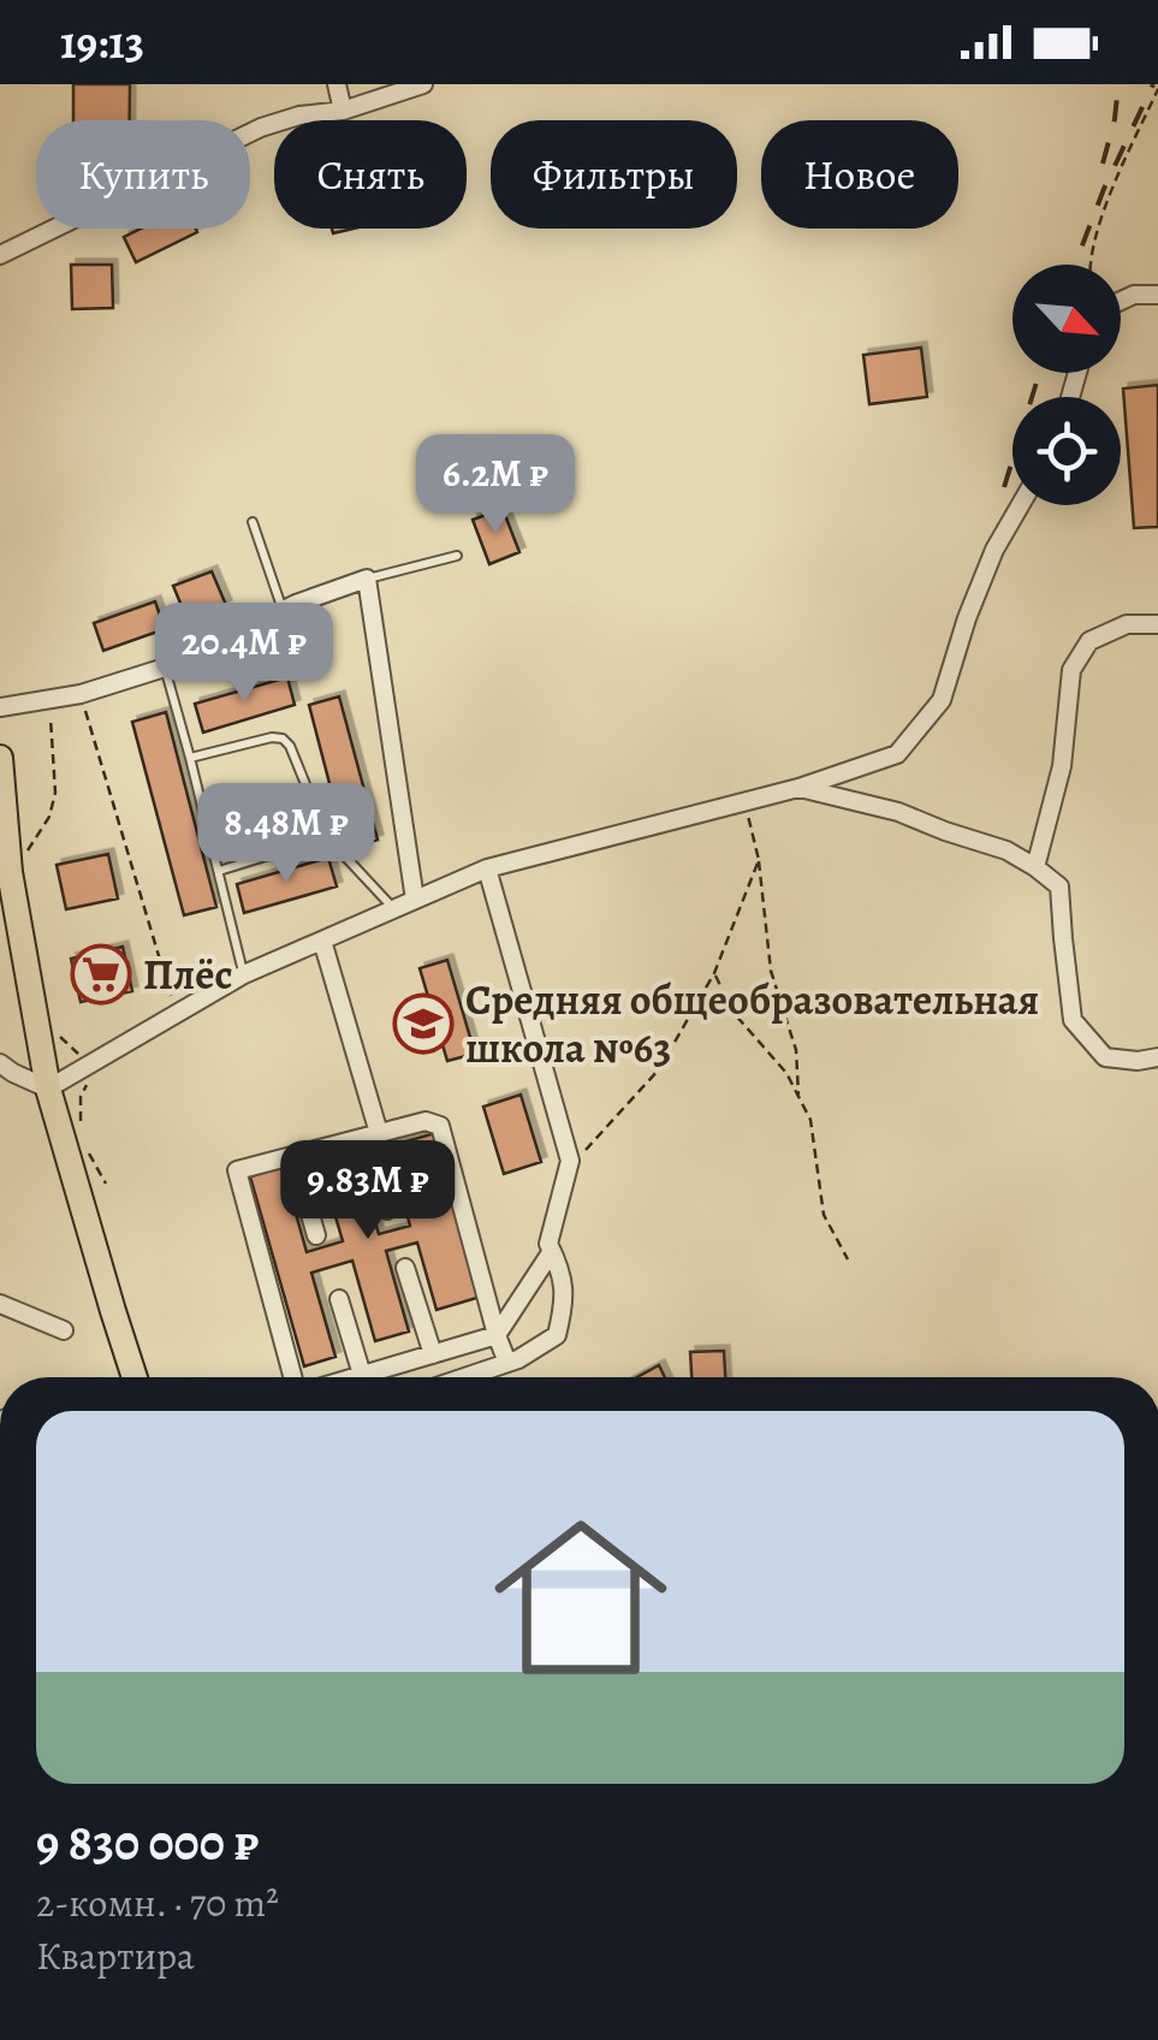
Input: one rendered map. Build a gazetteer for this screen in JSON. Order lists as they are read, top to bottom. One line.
{"places":{"supermarket":["Плёс"],"school or university":["Средняя общеобразовательная школа №63"]},"north":"bottom right","page":{"status":"19:13","chip":["Купить","Снять","Фильтры","Новое"],"price":["6.2M ₽","20.4M ₽","8.48M ₽","9.83M ₽"],"list":[{"name":"9 830 000 ₽","note":"2-комн. · 70 m² · Квартира"}]}}
